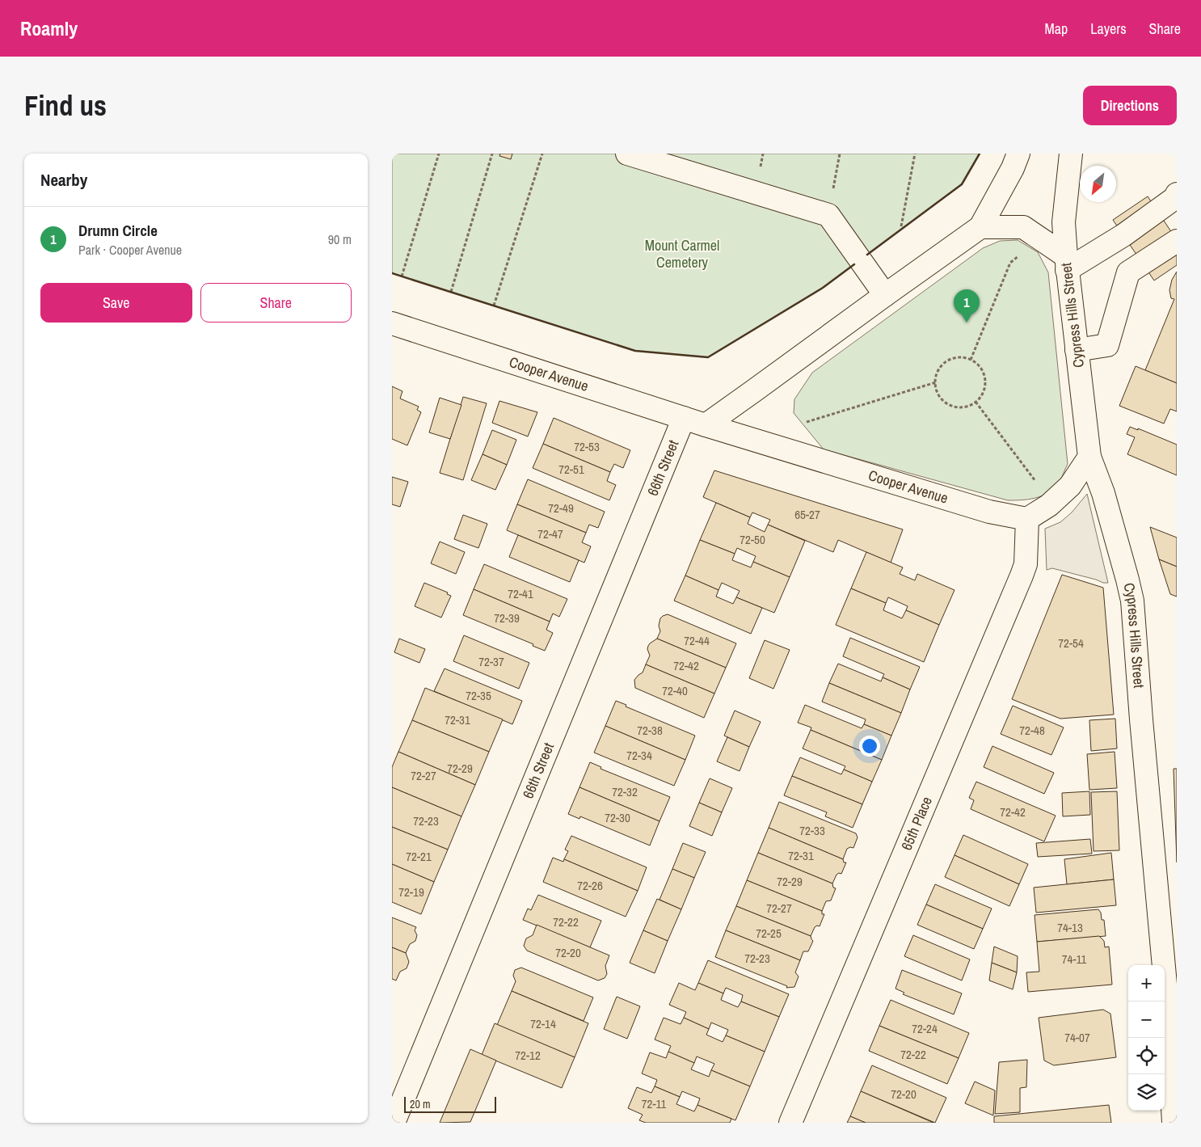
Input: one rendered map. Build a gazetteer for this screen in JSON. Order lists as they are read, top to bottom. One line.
{"streets":{"street":["Cypress Hills Street","Cooper Avenue","66th Street","65th Place"]},"crossings":[["Cooper Avenue","66th Street"],["Cooper Avenue","65th Place"]],"parks":["Mount Carmel Cemetery"],"house_numbers":["72-53","72-51","72-49","65-27","72-47","72-50","72-41","72-39","72-44","72-54","72-37","72-42","72-40","72-35","72-31","72-38","72-48","72-34","72-29","72-27","72-32","72-42","72-30","72-23","72-33","72-31","72-21","72-29","72-26","72-19","72-27","72-22","74-13","72-25","72-20","72-23","74-11","72-14","72-24","74-07","72-22","72-12","72-20","72-11"],"scale_bar":"20 m","north":"bottom left","page":{"header":"Roamly","nav":["Map","Layers","Share"],"buttons":["Directions",["Save","Share"]],"title":"Find us","heading":"Nearby","list":[{"mark":"1","name":"Drumn Circle","note":"Park · Cooper Avenue","value":"90 m"}],"pins":"1","map_buttons":["+","−"],"scale":"20 m"}}
